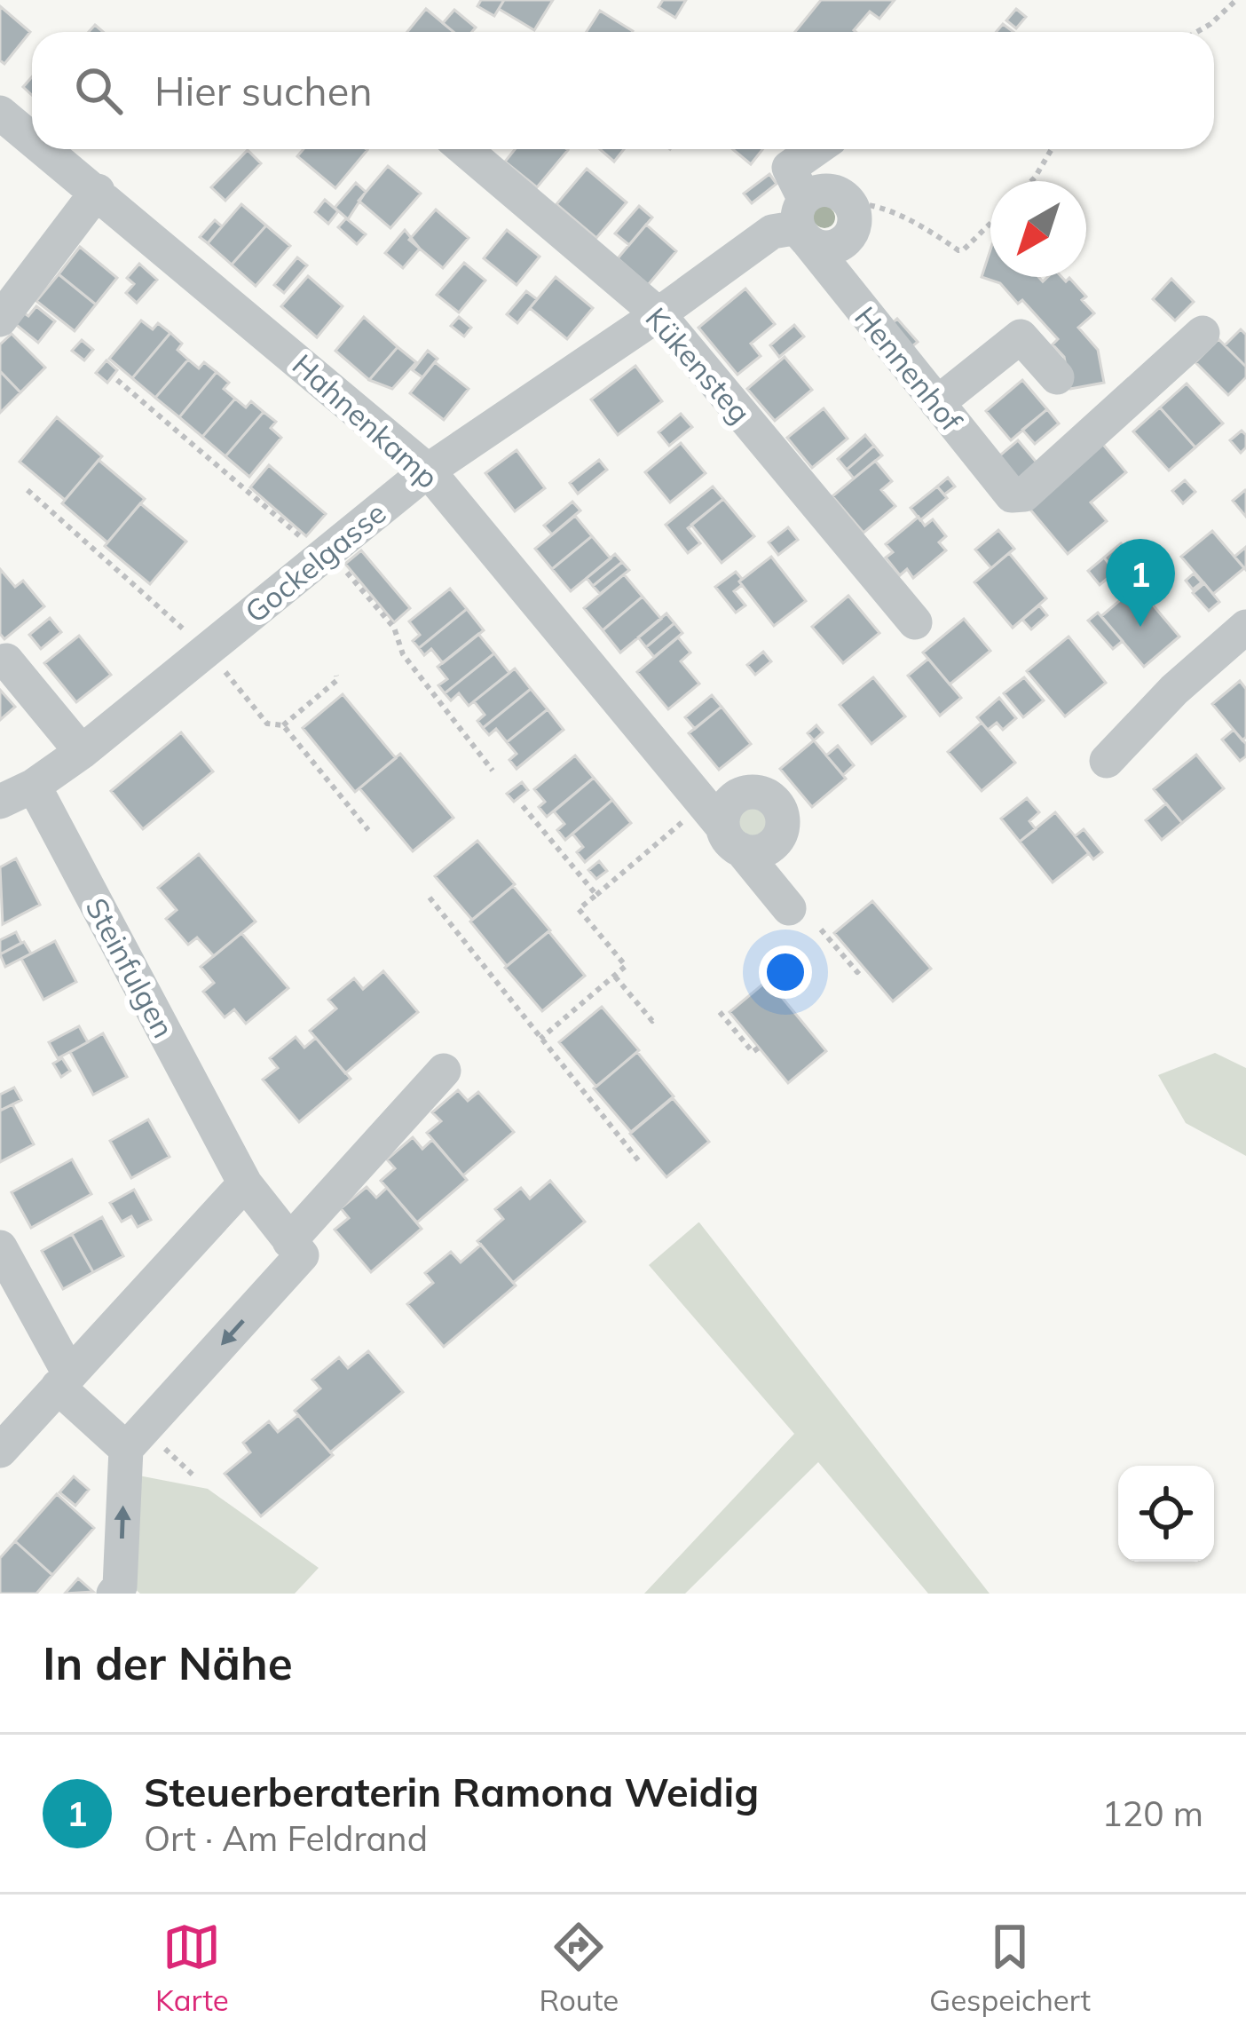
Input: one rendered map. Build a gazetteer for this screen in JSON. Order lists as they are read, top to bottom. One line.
{"streets":{"street":["Kükensteg","Hennenhof","Hahnenkamp","Gockelgasse","Steinfulgen"]},"crossings":[["Kükensteg","Gockelgasse"],["Hahnenkamp","Gockelgasse"],["Gockelgasse","Steinfulgen"]],"north":"bottom left","page":{"search":"Hier suchen","pins":"1","heading":"In der Nähe","list":[{"mark":"1","name":"Steuerberaterin Ramona Weidig","note":"Ort · Am Feldrand","value":"120 m"}],"nav":["Karte","Route","Gespeichert"]}}
